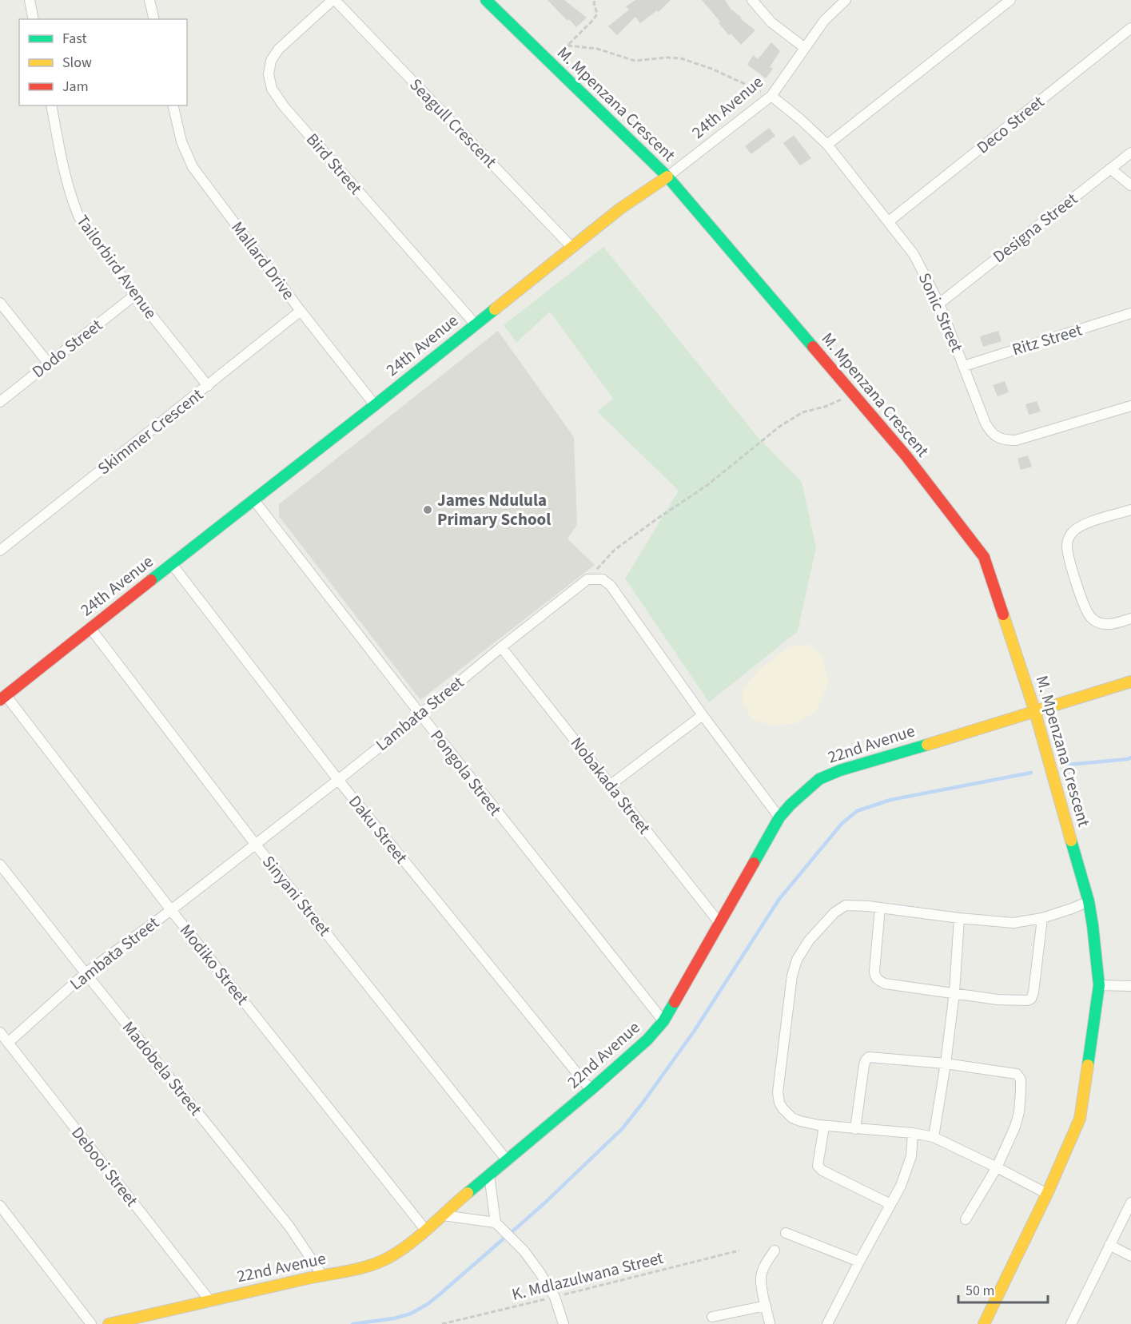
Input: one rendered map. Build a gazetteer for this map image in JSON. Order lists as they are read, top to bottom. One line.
{"streets":{"street":["M. Mpenzana Crescent","24th Avenue","Seagull Crescent","Deco Street","Bird Street","Designa Street","Mallard Drive","Tailorbird Avenue","Sonic Street","Ritz Street","Dodo Street","Skimmer Crescent","Lambata Street","22nd Avenue","Pongola Street","Nobakada Street","Daku Street","Sinyani Street","Modiko Street","Madobela Street","Debooi Street"],"path":["K. Mdlazulwana Street"]},"crossings":[["M. Mpenzana Crescent","24th Avenue"],["M. Mpenzana Crescent","22nd Avenue"],["24th Avenue","Seagull Crescent"],["24th Avenue","Bird Street"],["24th Avenue","Mallard Drive"],["24th Avenue","Sonic Street"],["24th Avenue","Pongola Street"],["24th Avenue","Daku Street"],["24th Avenue","Sinyani Street"],["24th Avenue","Modiko Street"],["Seagull Crescent","Bird Street"],["Deco Street","Sonic Street"],["Designa Street","Sonic Street"],["Mallard Drive","Skimmer Crescent"],["Tailorbird Avenue","Dodo Street"],["Tailorbird Avenue","Skimmer Crescent"],["Sonic Street","Ritz Street"],["Lambata Street","Pongola Street"],["Lambata Street","Nobakada Street"],["Lambata Street","Daku Street"],["Lambata Street","Sinyani Street"],["Lambata Street","Modiko Street"],["Lambata Street","Madobela Street"],["Lambata Street","Debooi Street"],["22nd Avenue","Pongola Street"],["22nd Avenue","Nobakada Street"],["22nd Avenue","Daku Street"],["22nd Avenue","Sinyani Street"],["22nd Avenue","Modiko Street"],["22nd Avenue","Madobela Street"],["22nd Avenue","Debooi Street"]],"places":["James Ndulula Primary School"],"legend":["Fast","Slow","Jam"],"scale_bar":"50 m"}
